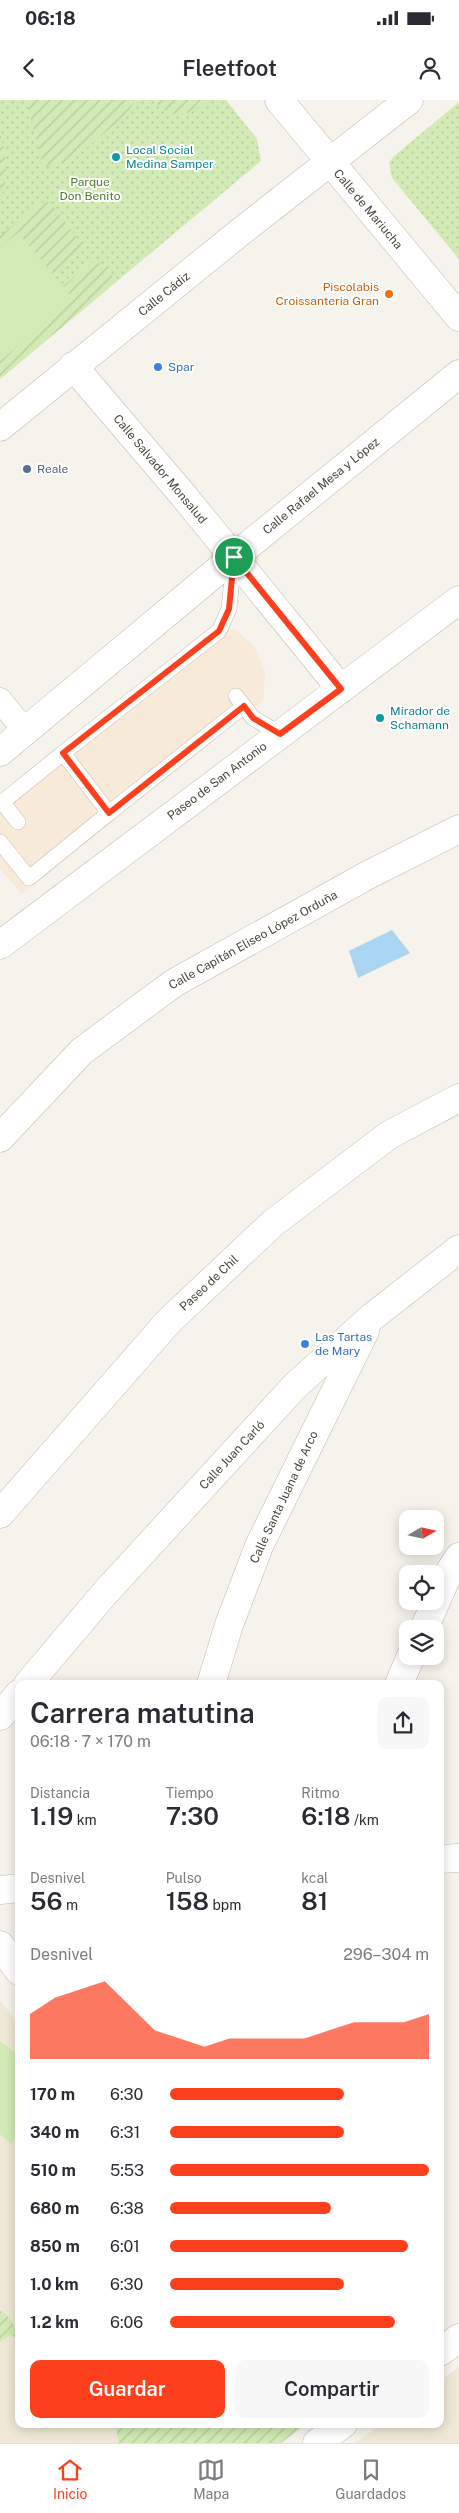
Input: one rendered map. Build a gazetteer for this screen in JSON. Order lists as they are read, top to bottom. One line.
{"streets":{"street":["Calle de Mariucha","Calle Cádiz","Calle Salvador Monsalud","Calle Rafael Mesa y López","Paseo de San Antonio","Calle Capitán Eliseo López Orduña","Paseo de Chil","Calle Juan Carló","Calle Santa Juana de Arco"]},"crossings":[["Calle de Mariucha","Calle Cádiz"],["Calle Cádiz","Calle Salvador Monsalud"],["Calle Salvador Monsalud","Calle Rafael Mesa y López"],["Calle Salvador Monsalud","Paseo de San Antonio"],["Calle Juan Carló","Calle Santa Juana de Arco"]],"parks":["Parque Don Benito"],"places":["Local Social Medina Samper","Piscolabis Croissanteria Gran","Spar","Reale","Mirador de Schamann","Las Tartas de Mary"],"north":"right","page":{"status":"06:18","header":"Fleetfoot","heading":["Carrera matutina","06:18 · 7 × 170 m"],"stats":[["Distancia","1.19 km"],["Tiempo","7:30"],["Ritmo","6:18 /km"],["Desnivel","56 m"],["Pulso","158 bpm"],["kcal","81"]],"chart":["Desnivel","296–304 m"],"list":[{"name":"170 m","note":"6:30"},{"name":"340 m","note":"6:31"},{"name":"510 m","note":"5:53"},{"name":"680 m","note":"6:38"},{"name":"850 m","note":"6:01"},{"name":"1.0 km","note":"6:30"},{"name":"1.2 km","note":"6:06"}],"buttons":["Guardar","Compartir"],"tabs":["Inicio","Mapa","Guardados"]}}
